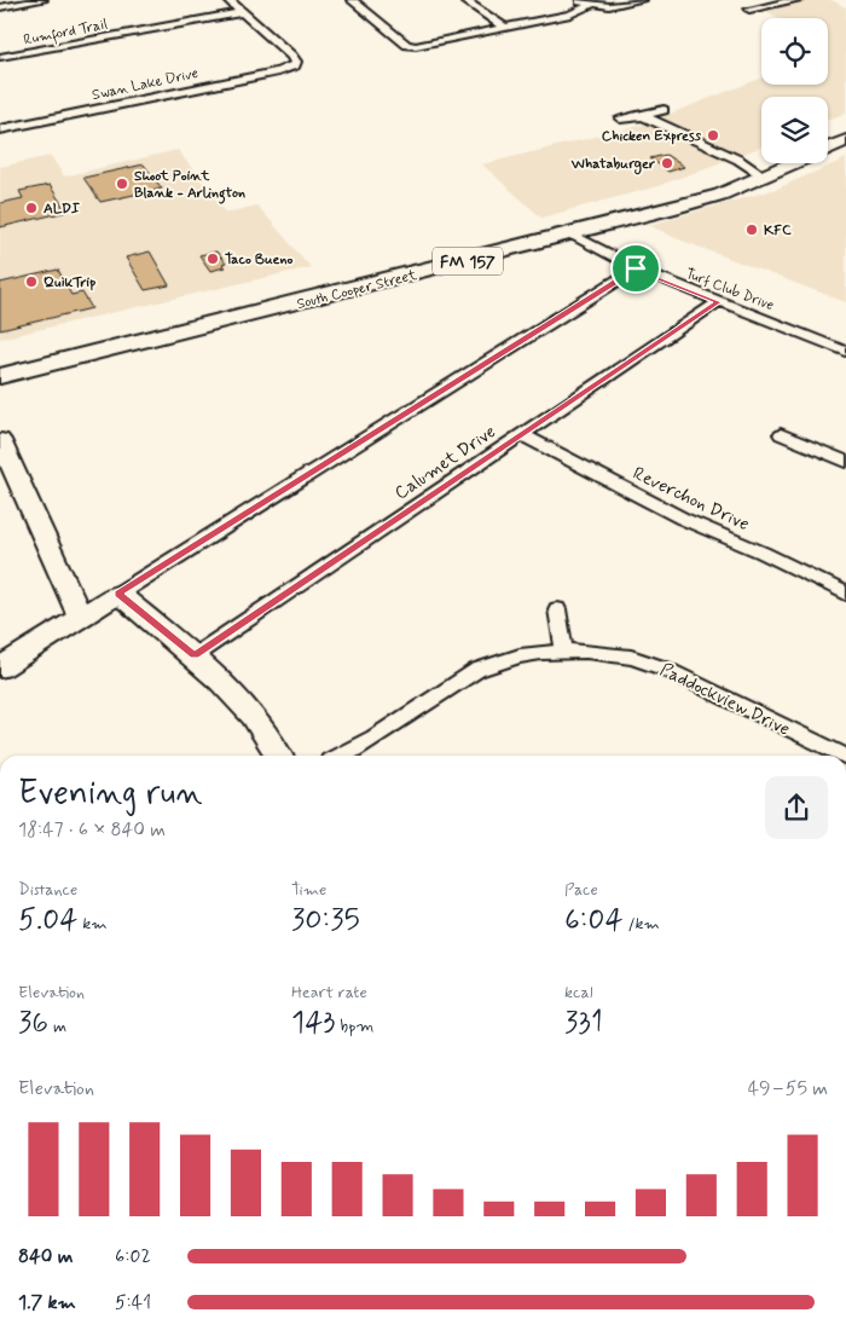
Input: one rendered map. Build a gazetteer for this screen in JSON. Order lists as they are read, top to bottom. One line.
{"streets":{"main road":["FM 157","South Cooper Street"],"street":["Rumford Trail","Swan Lake Drive","Turf Club Drive","Calumet Drive","Reverchon Drive","Paddockview Drive"]},"crossings":[["Rumford Trail","Swan Lake Drive"],["South Cooper Street","Turf Club Drive"],["Turf Club Drive","Calumet Drive"],["Calumet Drive","Reverchon Drive"]],"places":["Chicken Express","Whataburger","Shoot Point Blank - Arlington","ALDI","KFC","Taco Bueno","QuikTrip"],"page":{"heading":["Evening run","18:47 · 6 × 840 m"],"stats":[["Distance","5.04 km"],["Time","30:35"],["Pace","6:04 /km"],["Elevation","36 m"],["Heart rate","143 bpm"],["kcal","331"]],"chart":["Elevation","49–55 m"],"list":[{"name":"840 m","note":"6:02"},{"name":"1.7 km","note":"5:41"}]}}
